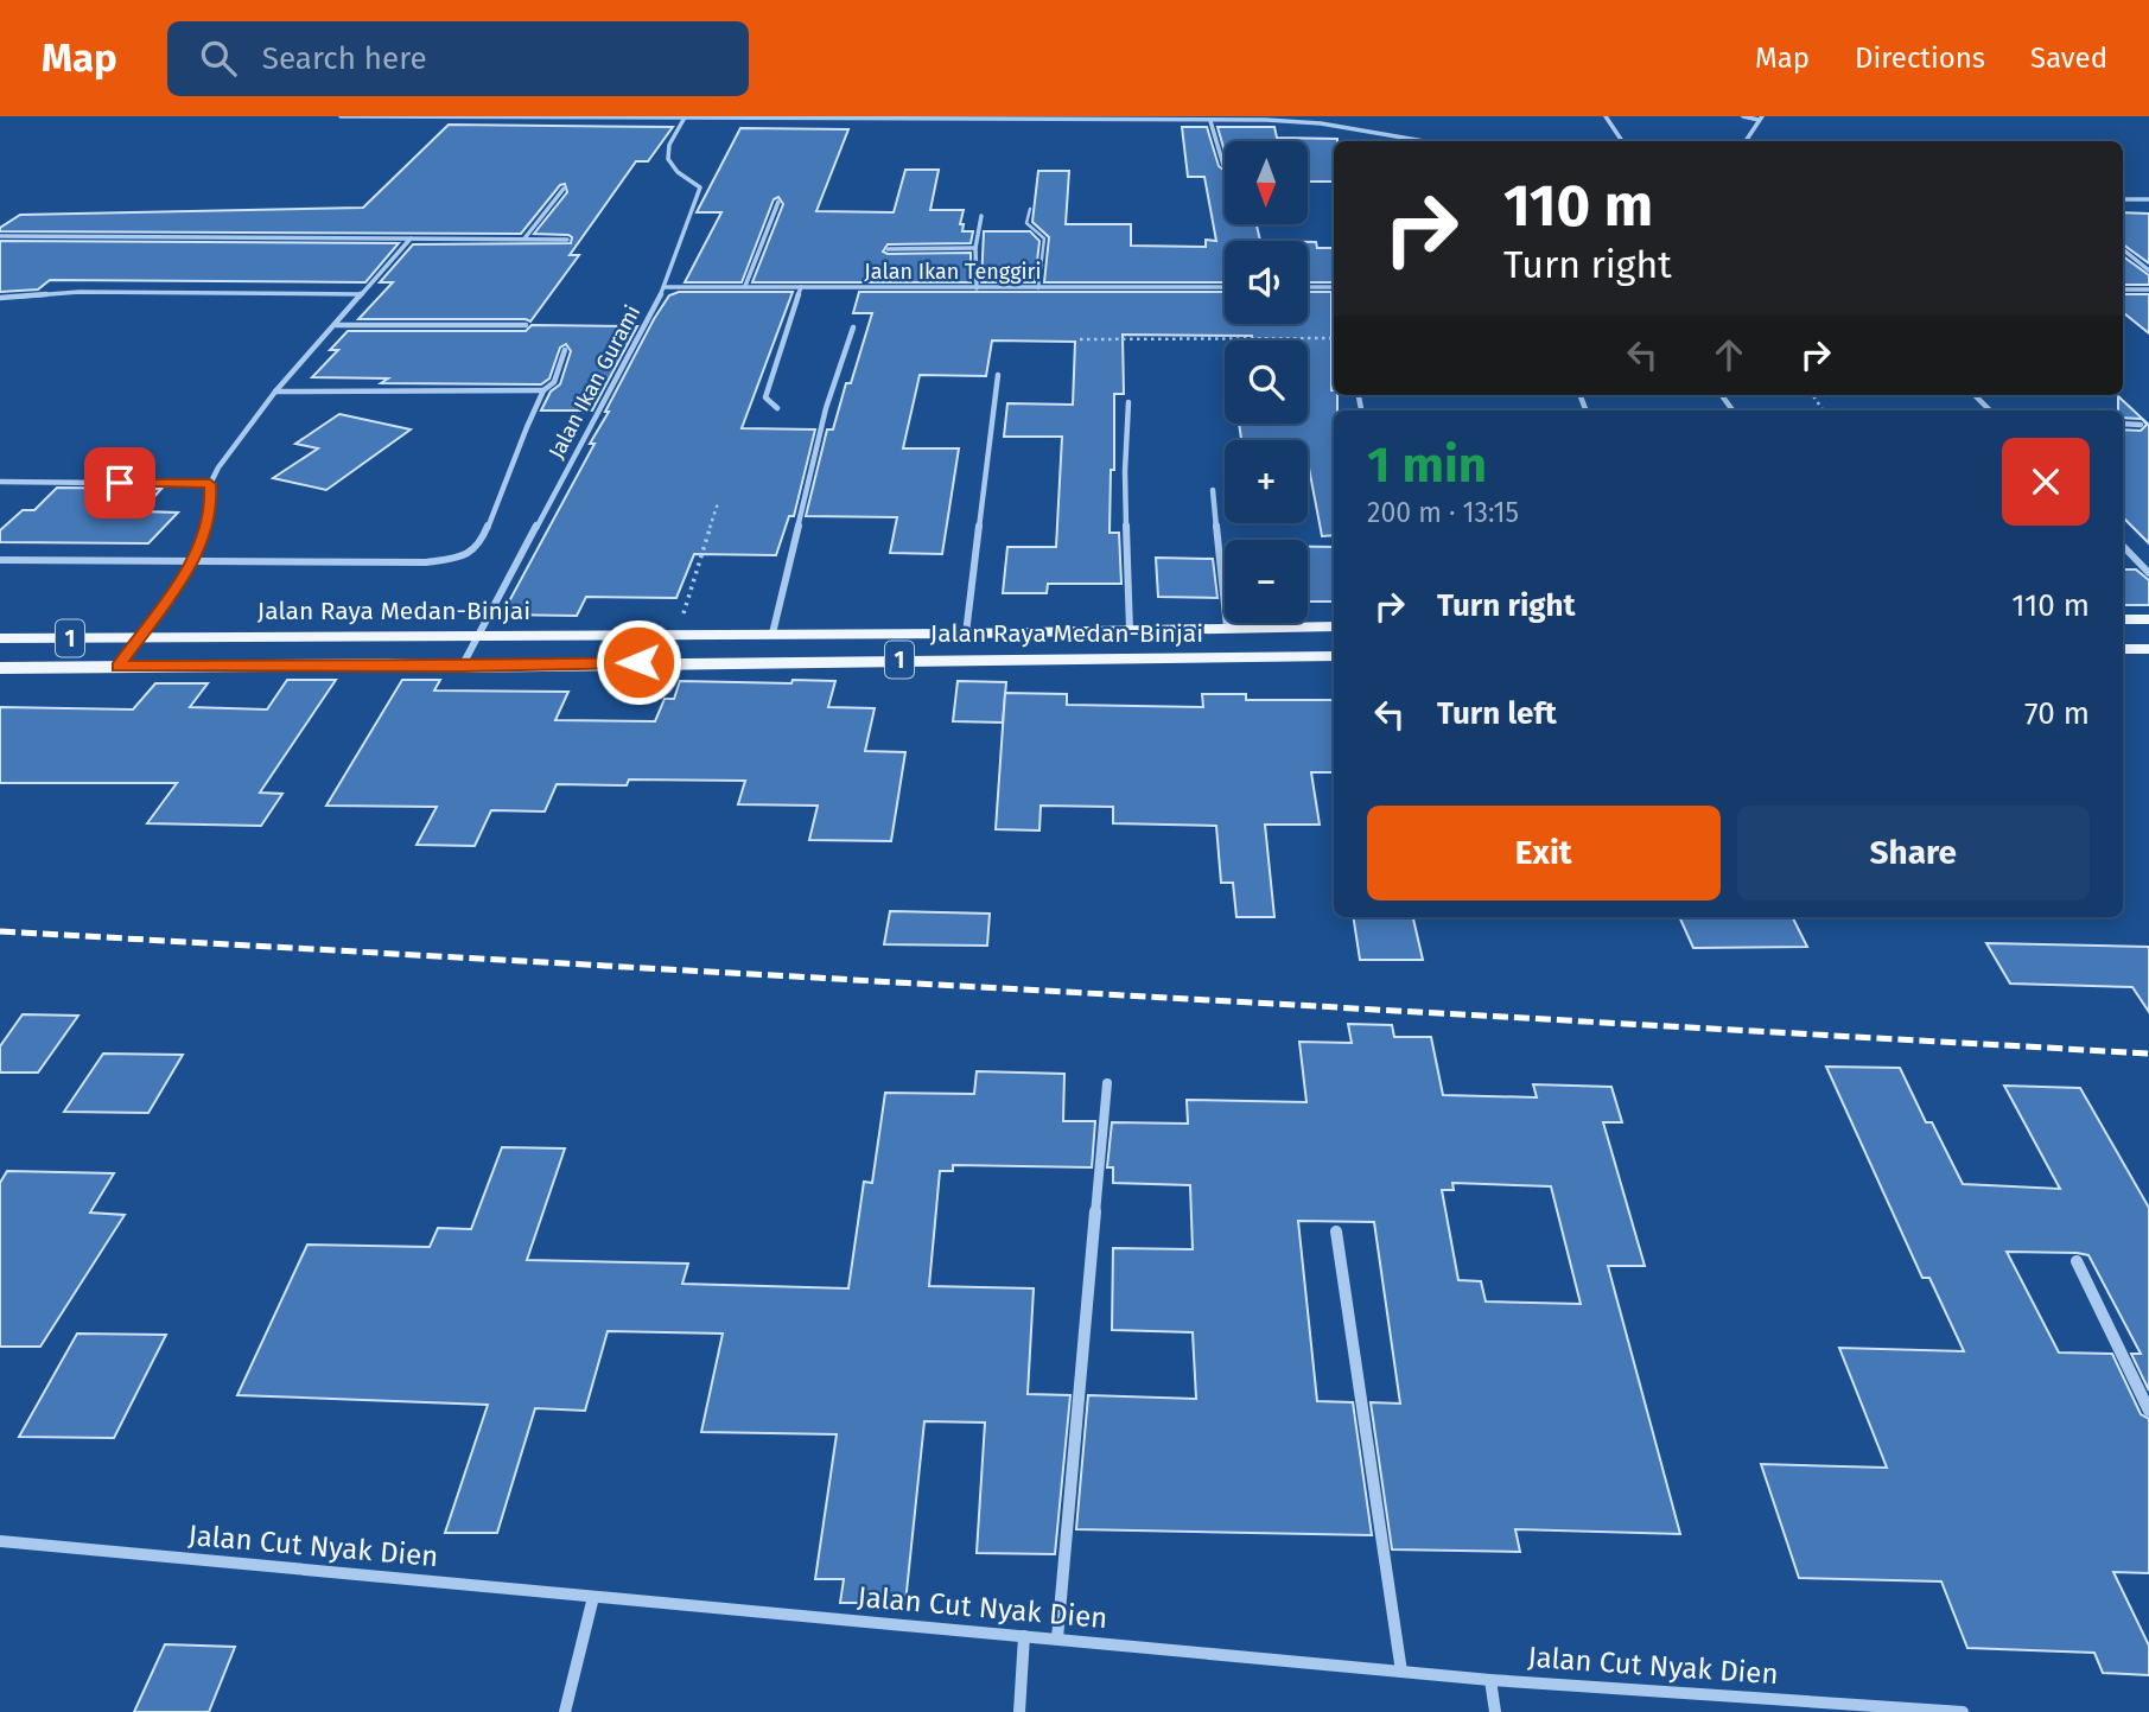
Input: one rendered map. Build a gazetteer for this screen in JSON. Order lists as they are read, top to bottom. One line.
{"streets":{"main road":["Jalan Raya Medan-Binjai","1"],"street":["Jalan Ikan Tenggiri","Jalan Ikan Gurami","Jalan Cut Nyak Dien"]},"crossings":[["Jalan Ikan Tenggiri","Jalan Ikan Gurami"],["Jalan Ikan Gurami","Jalan Raya Medan-Binjai"]],"north":"bottom","page":{"header":"Map","search":"Search here","nav":["Map","Directions","Saved"],"map_buttons":["+","−"],"turn":["110 m","Turn right"],"heading":["1 min","200 m · 13:15"],"list":[{"name":"Turn right","value":"110 m"},{"name":"Turn left","value":"70 m"}],"buttons":["Exit","Share"]}}
